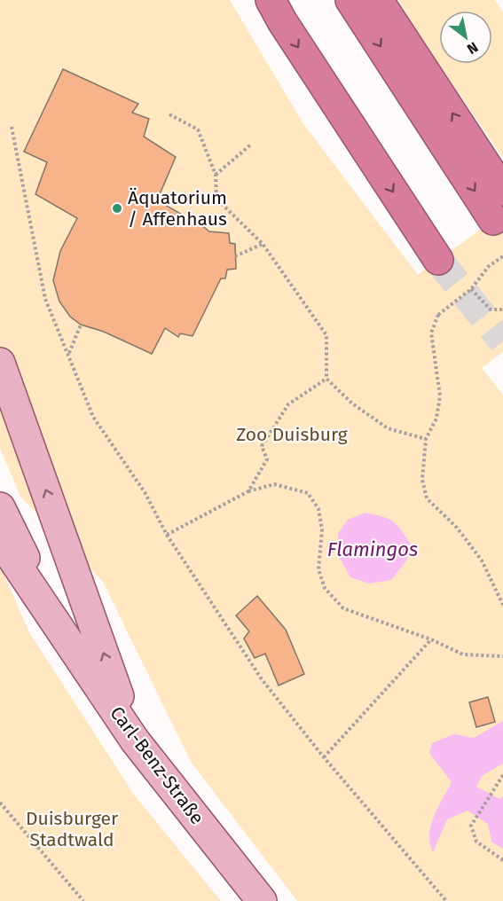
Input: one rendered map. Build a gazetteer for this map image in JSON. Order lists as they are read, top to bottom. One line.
{"streets":{"main road":["Carl-Benz-Straße"]},"water":["Flamingos"],"parks":["Zoo Duisburg","Duisburger Stadtwald"],"places":["Äquatorium / Affenhaus"],"north":"bottom right"}
